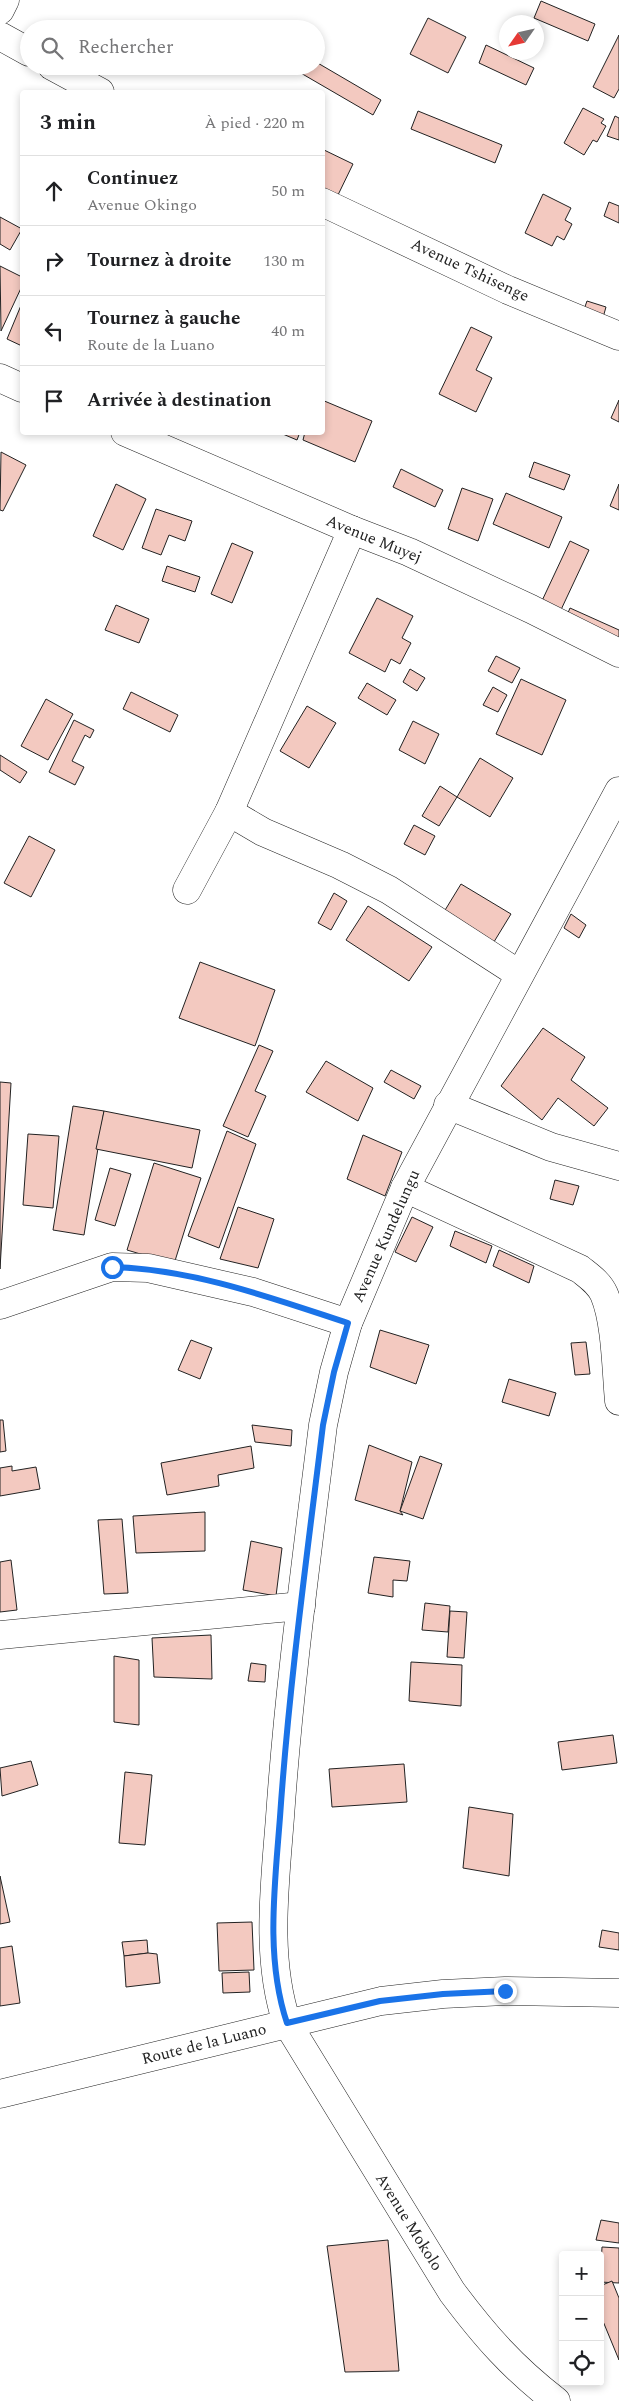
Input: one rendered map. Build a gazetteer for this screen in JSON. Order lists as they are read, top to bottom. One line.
{"streets":{"street":["Avenue Tshisenge","Avenue Muyej","Avenue Kundelungu","Route de la Luano","Avenue Mokolo"]},"crossings":[["Avenue Kundelungu","Route de la Luano"],["Avenue Kundelungu","Avenue Mokolo"],["Route de la Luano","Avenue Mokolo"]],"north":"bottom left","page":{"search":"Rechercher","heading":["3 min","À pied · 220 m"],"list":[["Continuez","Avenue Okingo","50 m"],["Tournez à droite","130 m"],["Tournez à gauche","Route de la Luano","40 m"],"Arrivée à destination"],"map_buttons":["+","−"]}}
